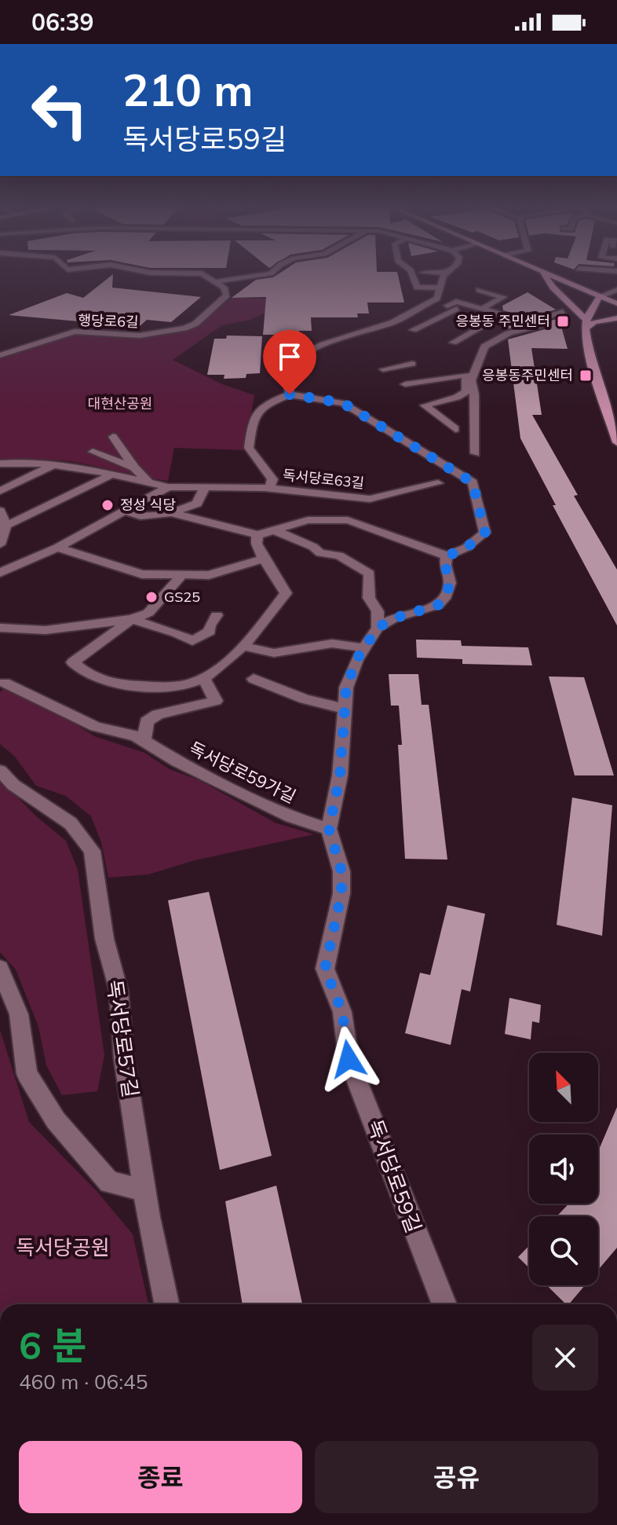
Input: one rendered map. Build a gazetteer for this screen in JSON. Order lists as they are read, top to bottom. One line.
{"streets":{"street":["행당로6길","독서당로63길","독서당로59가길","독서당로57길","독서당로59길"]},"crossings":[["독서당로59가길","독서당로59길"]],"parks":["대현산공원","독서당공원"],"places":{"transit":["응봉동 주민센터","응봉동주민센터"],"other":["정성 식당","GS25"]},"north":"top left","page":{"status":"06:39","turn":["210 m","독서당로59길"],"heading":["6 분","460 m · 06:45"],"buttons":["종료","공유"]}}
